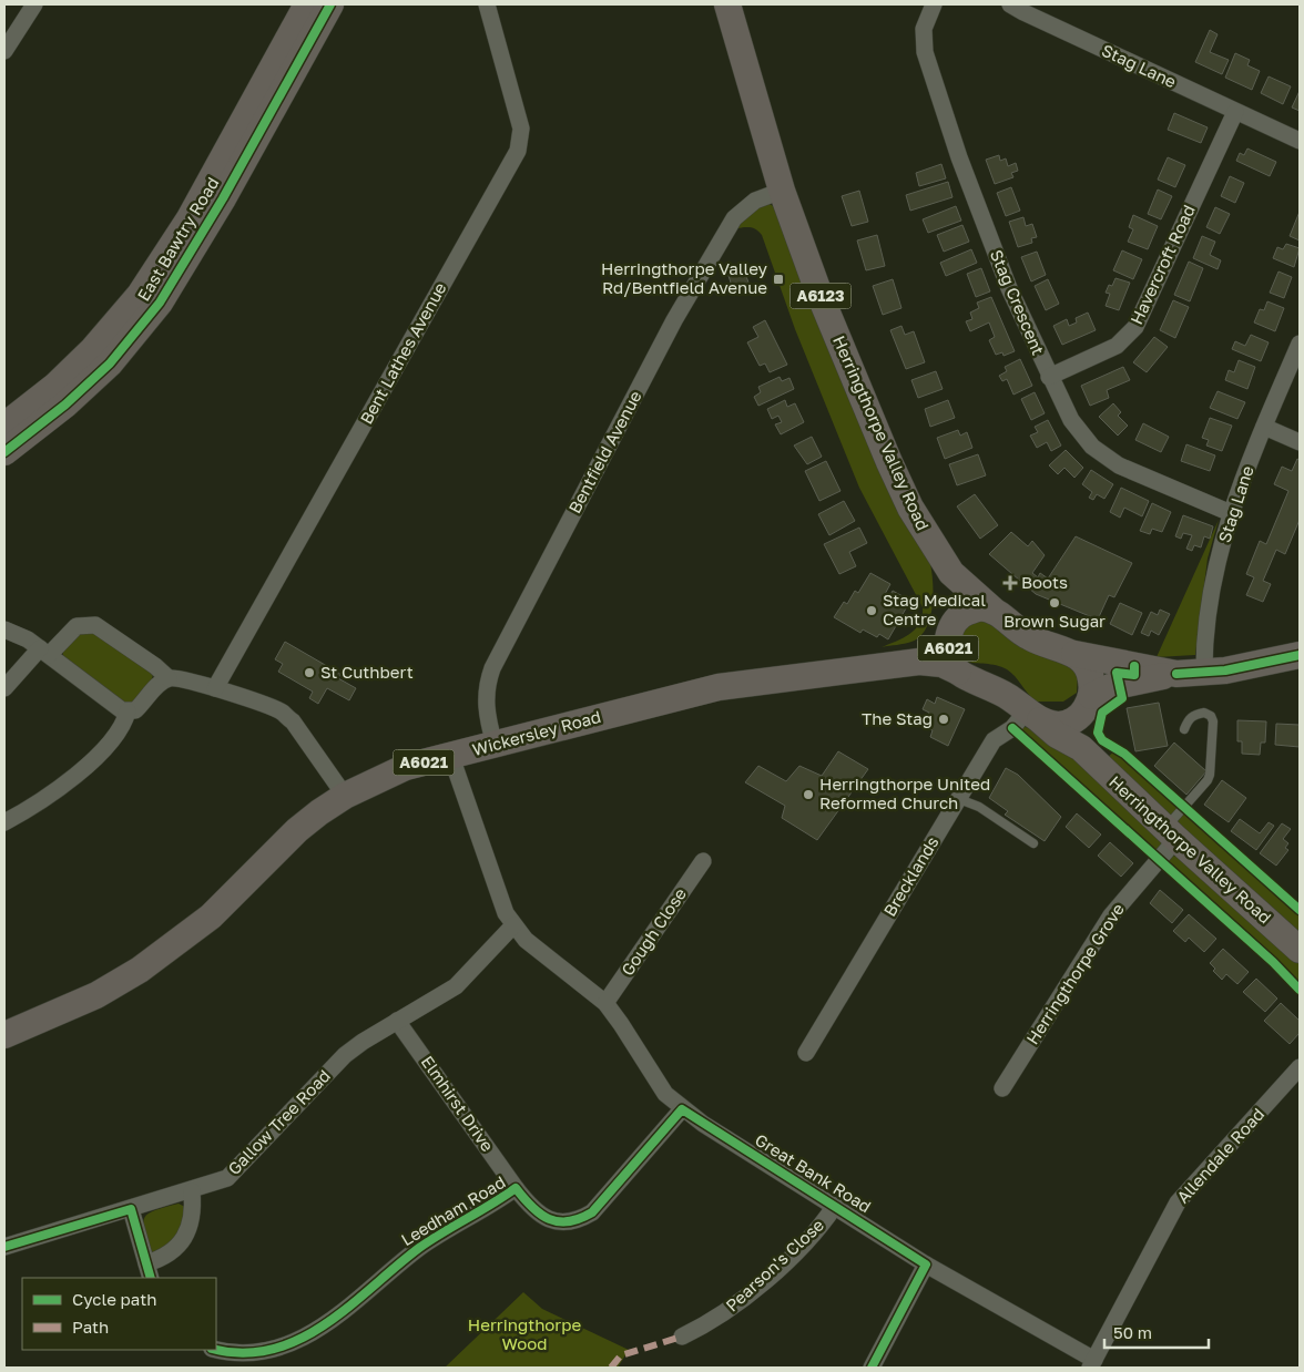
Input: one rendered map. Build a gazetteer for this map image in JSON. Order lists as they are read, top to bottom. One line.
{"streets":{"main road":["East Bawtry Road","A6123","Herringthorpe Valley Road","A6021","Wickersley Road"],"street":["Stag Lane","Havercroft Road","Stag Crescent","Bent Lathes Avenue","Bentfield Avenue","Brecklands","Gough Close","Herringthorpe Grove","Elmhirst Drive","Gallow Tree Road","Allendale Road","Great Bank Road","Leedham Road","Pearson's Close"]},"crossings":[["Stag Lane","Havercroft Road"],["Stag Lane","Stag Crescent"],["Stag Lane","A6021"],["Havercroft Road","Stag Crescent"],["Herringthorpe Valley Road","Bentfield Avenue"],["Herringthorpe Valley Road","A6021"],["Herringthorpe Valley Road","Brecklands"],["Herringthorpe Valley Road","Herringthorpe Grove"],["Bentfield Avenue","Wickersley Road"],["A6021","Wickersley Road"],["A6021","Brecklands"],["Wickersley Road","Great Bank Road"],["Gough Close","Great Bank Road"],["Elmhirst Drive","Gallow Tree Road"],["Elmhirst Drive","Leedham Road"],["Gallow Tree Road","Great Bank Road"],["Allendale Road","Great Bank Road"],["Great Bank Road","Leedham Road"],["Great Bank Road","Pearson's Close"]],"parks":["Herringthorpe Wood"],"places":{"transit":["Herringthorpe Valley Rd/Bentfield Avenue"],"health":["Boots"],"other":["Brown Sugar","Stag Medical Centre","St Cuthbert","The Stag","Herringthorpe United Reformed Church"]},"legend":["Cycle path","Path"],"scale_bar":"50 m"}
